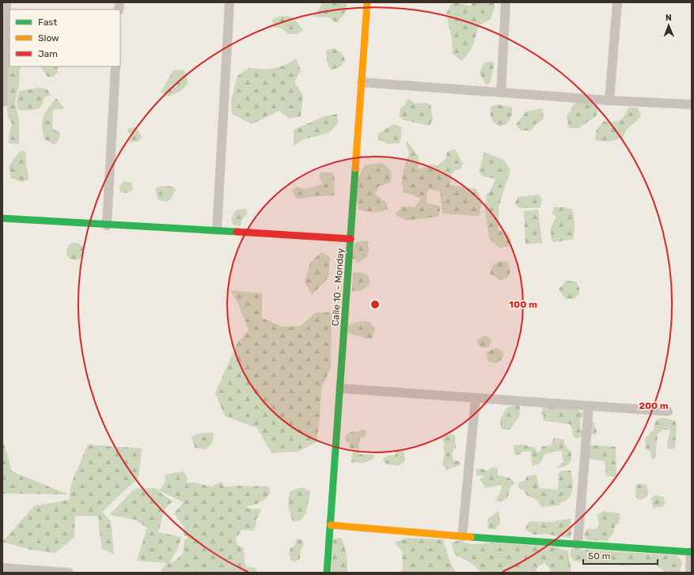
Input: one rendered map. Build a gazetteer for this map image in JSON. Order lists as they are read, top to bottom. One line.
{"streets":{"street":["Calle 10 - Monday"]},"legend":["Fast","Slow","Jam"],"scale_bar":"50 m","north":"top","rings":["100 m","200 m"]}
